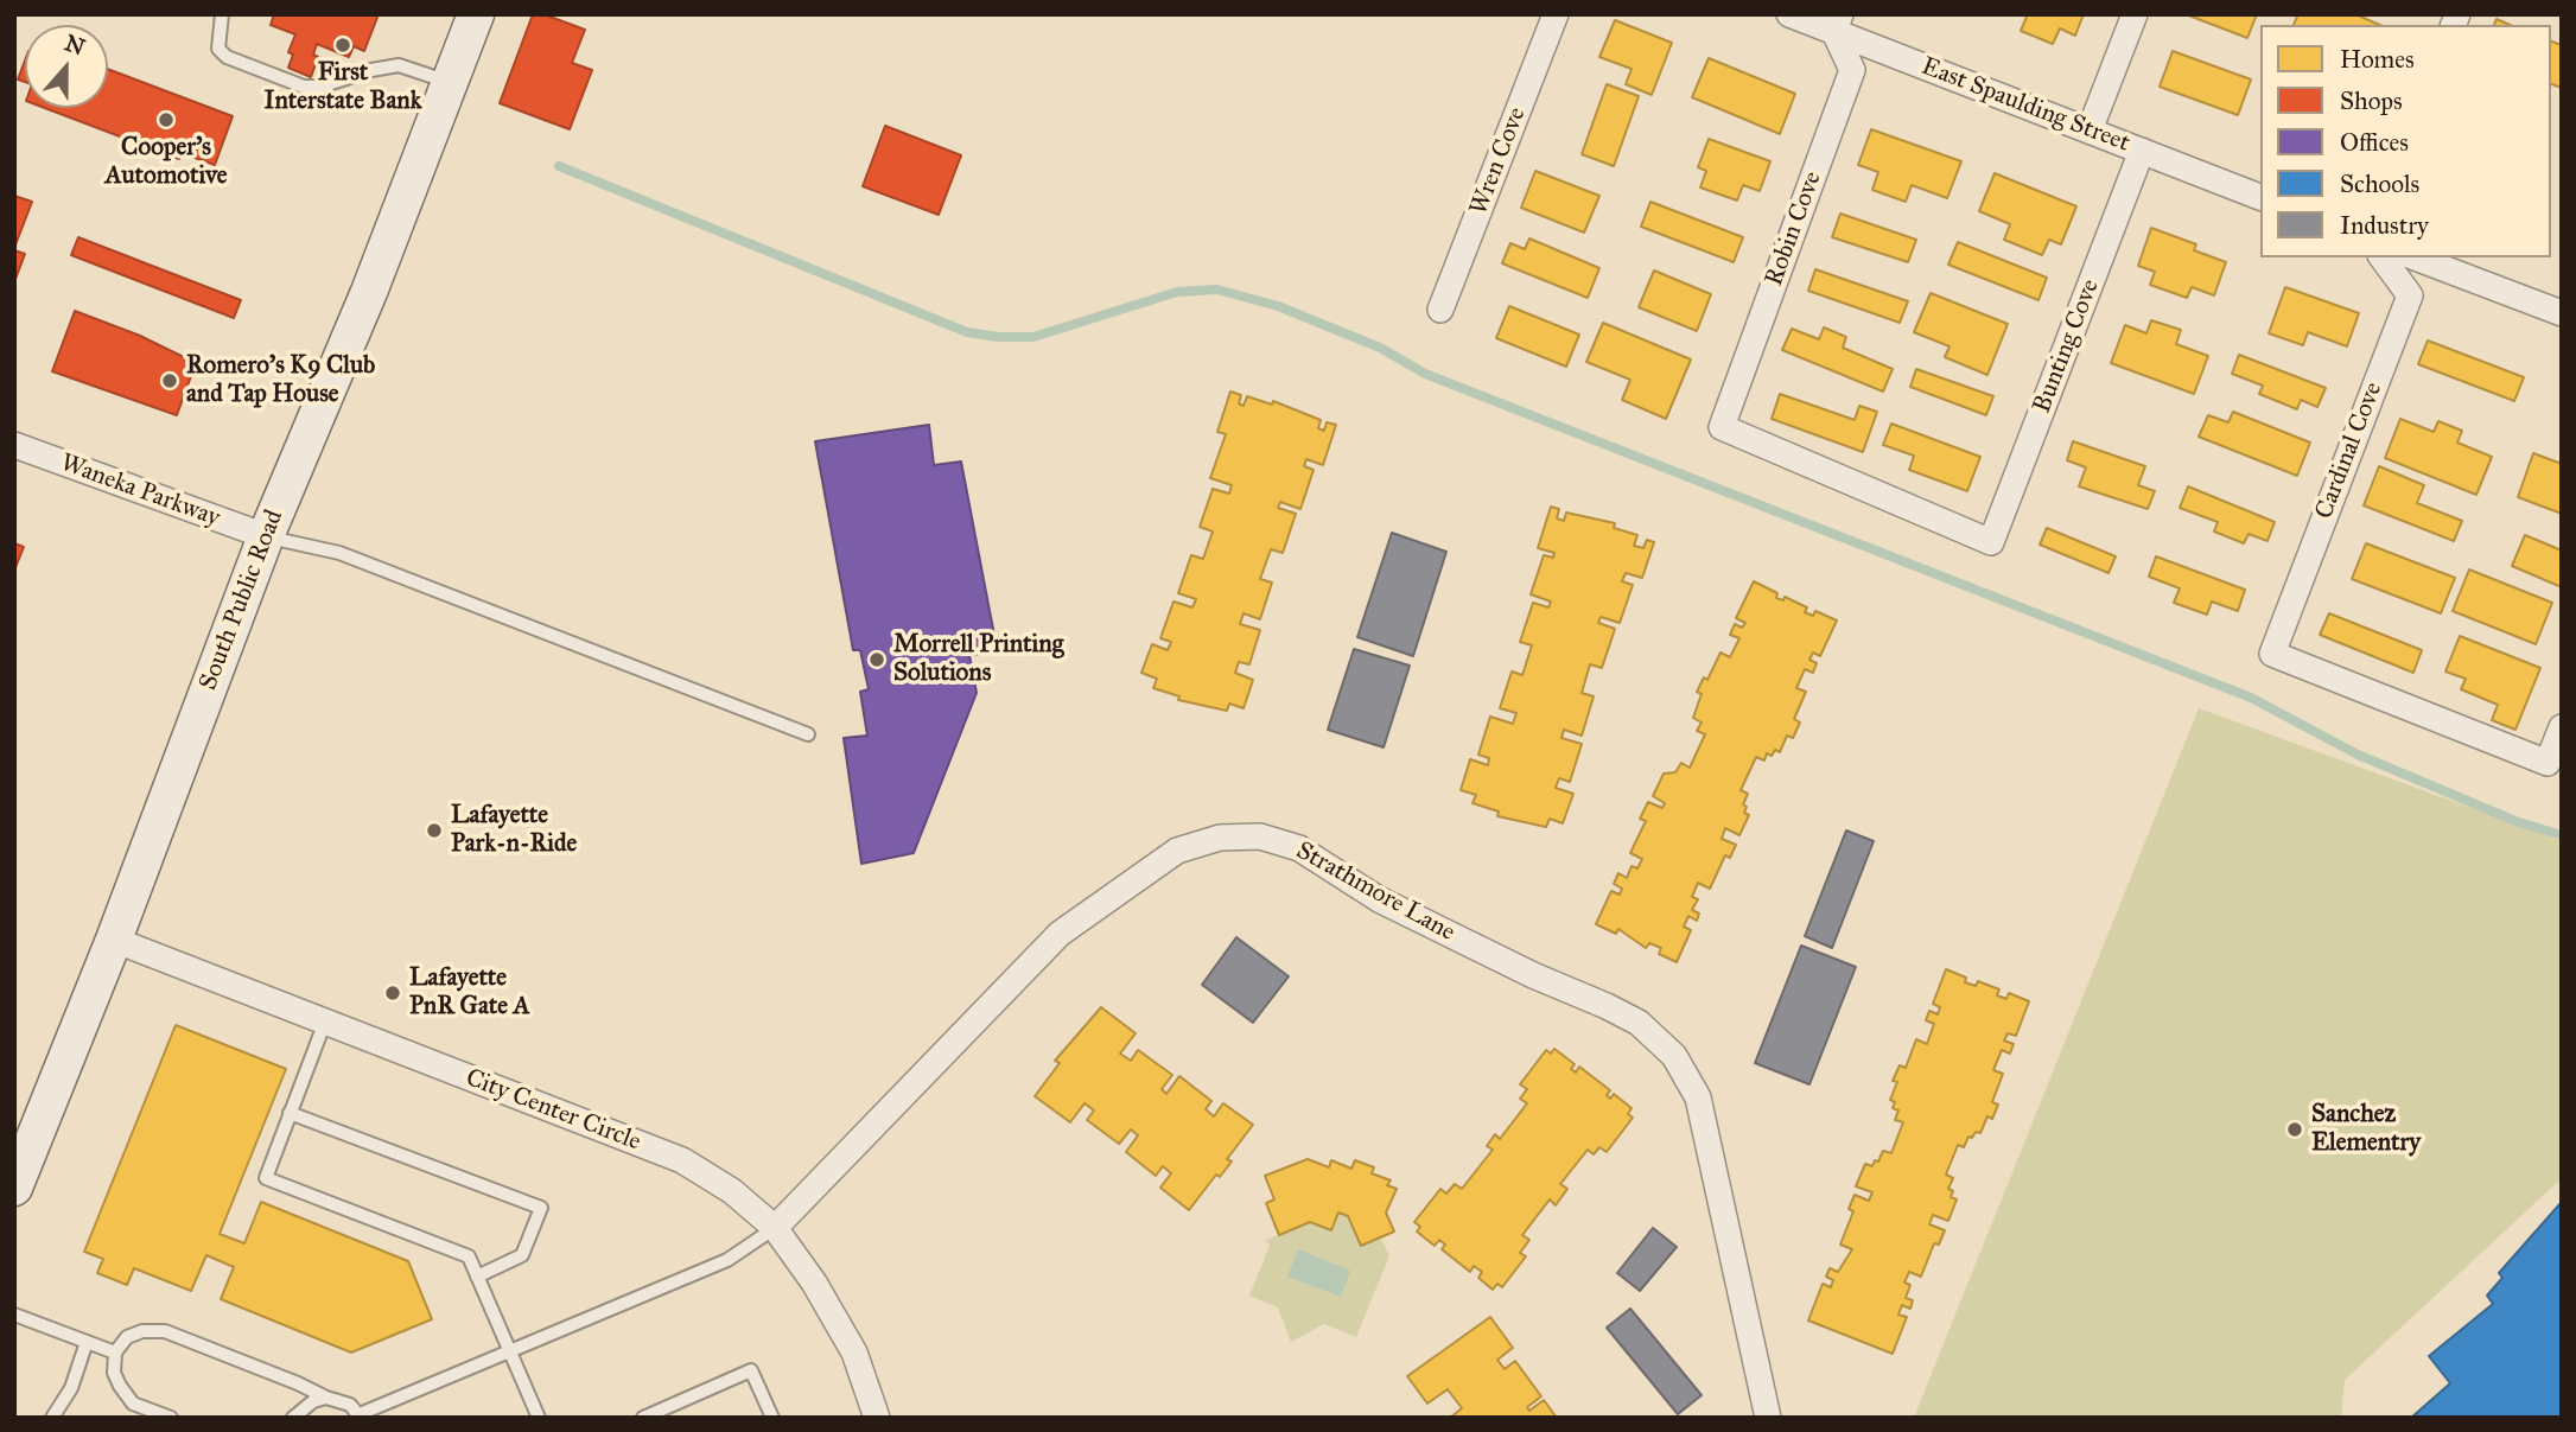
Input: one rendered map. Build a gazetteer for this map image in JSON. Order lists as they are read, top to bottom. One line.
{"streets":{"street":["East Spaulding Street","Wren Cove","Robin Cove","Bunting Cove","Cardinal Cove","Waneka Parkway","South Public Road","Strathmore Lane","City Center Circle"]},"crossings":[["East Spaulding Street","Robin Cove"],["East Spaulding Street","Bunting Cove"],["Robin Cove","Bunting Cove"],["Waneka Parkway","South Public Road"],["South Public Road","City Center Circle"],["Strathmore Lane","City Center Circle"]],"places":["First Interstate Bank","Cooper's Automotive","Romero's K9 Club and Tap House","Morrell Printing Solutions","Lafayette Park-n-Ride","Lafayette PnR Gate A","Sanchez Elementry"],"legend":["Homes","Shops","Offices","Schools","Industry"],"north":"top"}
